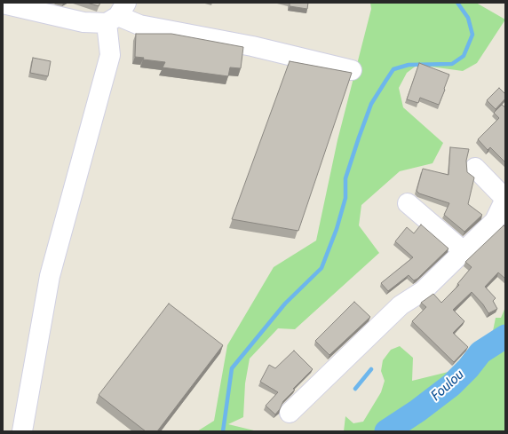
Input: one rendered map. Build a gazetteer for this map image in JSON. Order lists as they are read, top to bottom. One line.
{"water":["Foulou"]}
